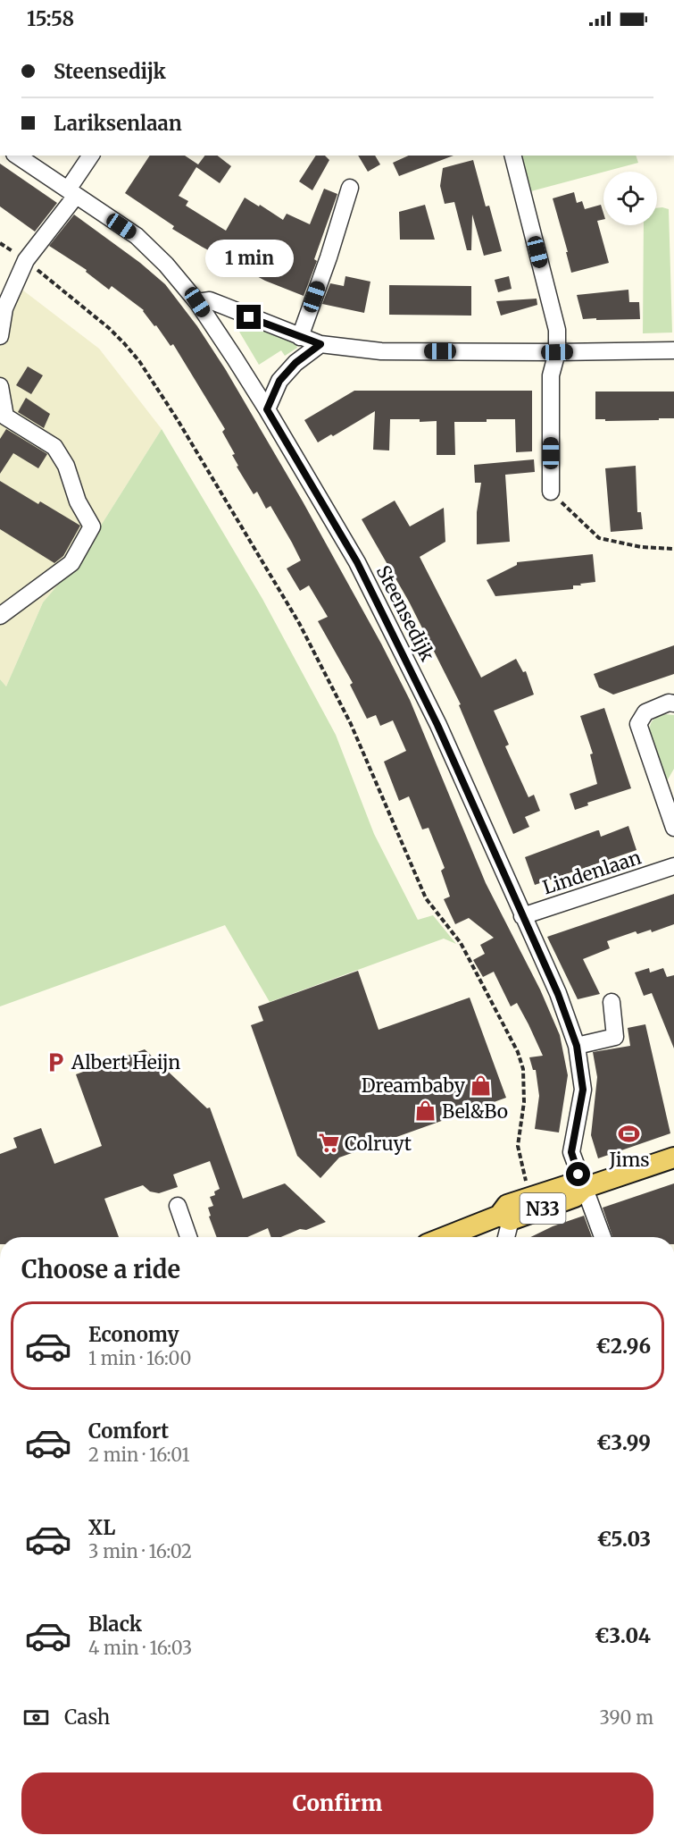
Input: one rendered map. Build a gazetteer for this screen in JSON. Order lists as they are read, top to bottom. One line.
{"streets":{"main road":["N33"],"street":["Steensedijk","Lindenlaan"]},"crossings":[["Steensedijk","Lindenlaan"],["Steensedijk","N33"]],"places":{"parking":["Albert Heijn"],"shop":["Dreambaby","Bel&Bo"],"sports":["Jims"],"supermarket":["Colruyt"]},"page":{"status":"15:58","banner":["Steensedijk","Lariksenlaan"],"bubble":"1 min","heading":"Choose a ride","list":[{"name":"Economy","note":"1 min · 16:00","value":"€2.96"},{"name":"Comfort","note":"2 min · 16:01","value":"€3.99"},{"name":"XL","note":"3 min · 16:02","value":"€5.03"},{"name":"Black","note":"4 min · 16:03","value":"€3.04"}],"pay":["Cash","390 m"],"buttons":"Confirm"}}
